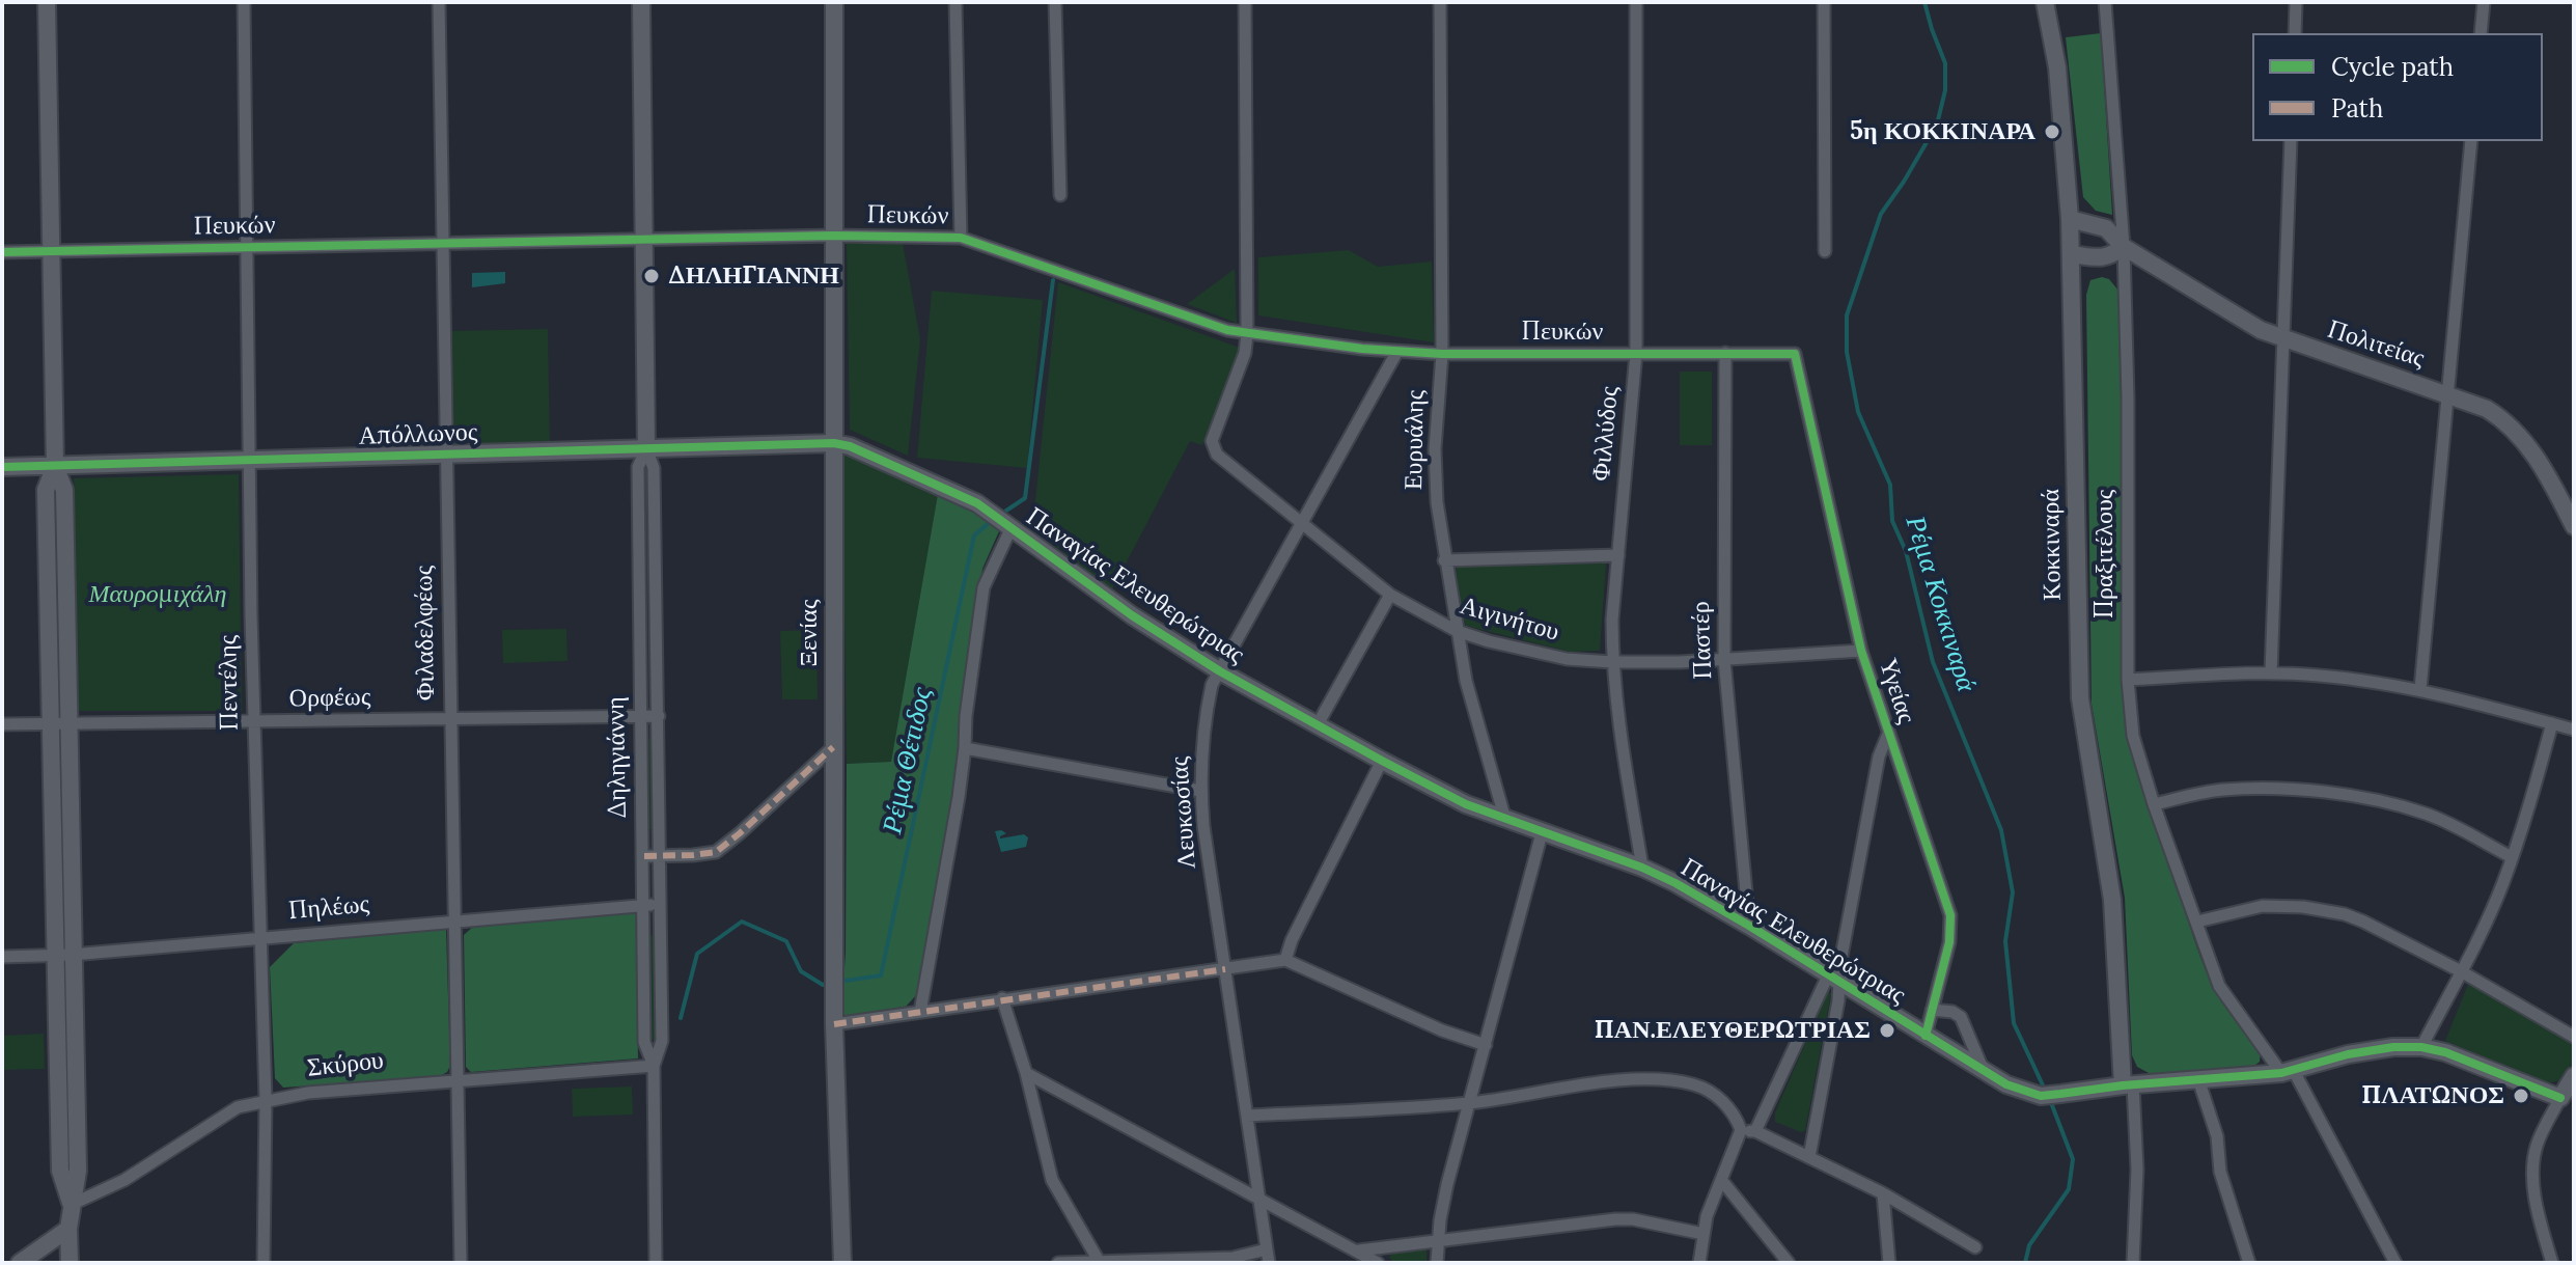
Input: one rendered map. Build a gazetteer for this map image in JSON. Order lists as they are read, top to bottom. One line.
{"streets":{"street":["Πευκών","Πολιτείας","Φιλλύδος","Απόλλωνος","Ευρυάλης","Κοκκιναρά","Πραξιτέλους","Παναγίας Ελευθερώτριας","Αιγινήτου","Φιλαδελφέως","Ξενίας","Παστέρ","Πεντέλης","Υγείας","Ορφέως","Δηληγιάννη","Λευκωσίας","Πηλέως","Σκύρου"]},"crossings":[["Πευκών","Φιλλύδος"],["Πευκών","Ευρυάλης"],["Πευκών","Αιγινήτου"],["Πευκών","Φιλαδελφέως"],["Πευκών","Ξενίας"],["Πευκών","Παστέρ"],["Πευκών","Πεντέλης"],["Πευκών","Υγείας"],["Πευκών","Δηληγιάννη"],["Πευκών","Λευκωσίας"],["Πολιτείας","Κοκκιναρά"],["Πολιτείας","Πραξιτέλους"],["Φιλλύδος","Παναγίας Ελευθερώτριας"],["Φιλλύδος","Αιγινήτου"],["Απόλλωνος","Παναγίας Ελευθερώτριας"],["Απόλλωνος","Φιλαδελφέως"],["Απόλλωνος","Ξενίας"],["Απόλλωνος","Πεντέλης"],["Απόλλωνος","Δηληγιάννη"],["Ευρυάλης","Παναγίας Ελευθερώτριας"],["Ευρυάλης","Αιγινήτου"],["Κοκκιναρά","Παναγίας Ελευθερώτριας"],["Πραξιτέλους","Παναγίας Ελευθερώτριας"],["Παναγίας Ελευθερώτριας","Ξενίας"],["Παναγίας Ελευθερώτριας","Παστέρ"],["Παναγίας Ελευθερώτριας","Υγείας"],["Παναγίας Ελευθερώτριας","Λευκωσίας"],["Αιγινήτου","Παστέρ"],["Αιγινήτου","Υγείας"],["Αιγινήτου","Λευκωσίας"],["Φιλαδελφέως","Ορφέως"],["Φιλαδελφέως","Πηλέως"],["Φιλαδελφέως","Σκύρου"],["Πεντέλης","Ορφέως"],["Πεντέλης","Πηλέως"],["Πεντέλης","Σκύρου"],["Ορφέως","Δηληγιάννη"],["Δηληγιάννη","Πηλέως"],["Δηληγιάννη","Σκύρου"]],"water":["Ρέμα Κοκκιναρά","Ρέμα Θέτιδος"],"parks":["Μαυρομιχάλη"],"places":["5η ΚΟΚΚΙΝΑΡΑ","ΔΗΛΗΓΙΑΝΝΗ","ΠΑΝ.ΕΛΕΥΘΕΡΩΤΡΙΑΣ","ΠΛΑΤΩΝΟΣ"],"legend":["Cycle path","Path"]}
